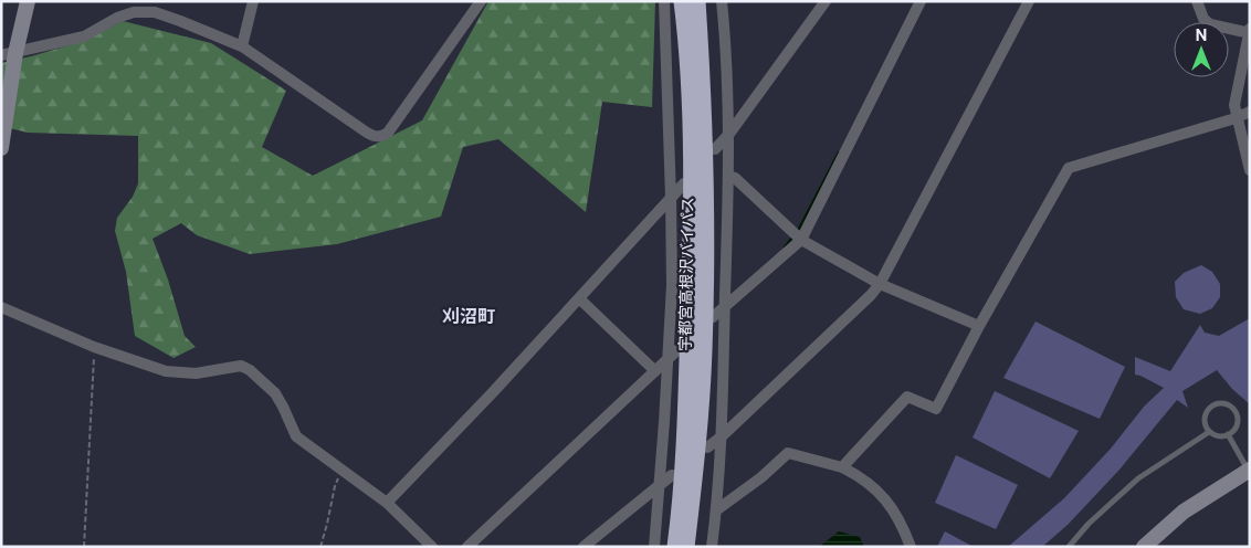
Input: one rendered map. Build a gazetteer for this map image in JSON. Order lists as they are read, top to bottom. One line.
{"streets":{"highway":["宇都宮高根沢バイパス"]},"districts":["刈沼町"],"north":"top"}
